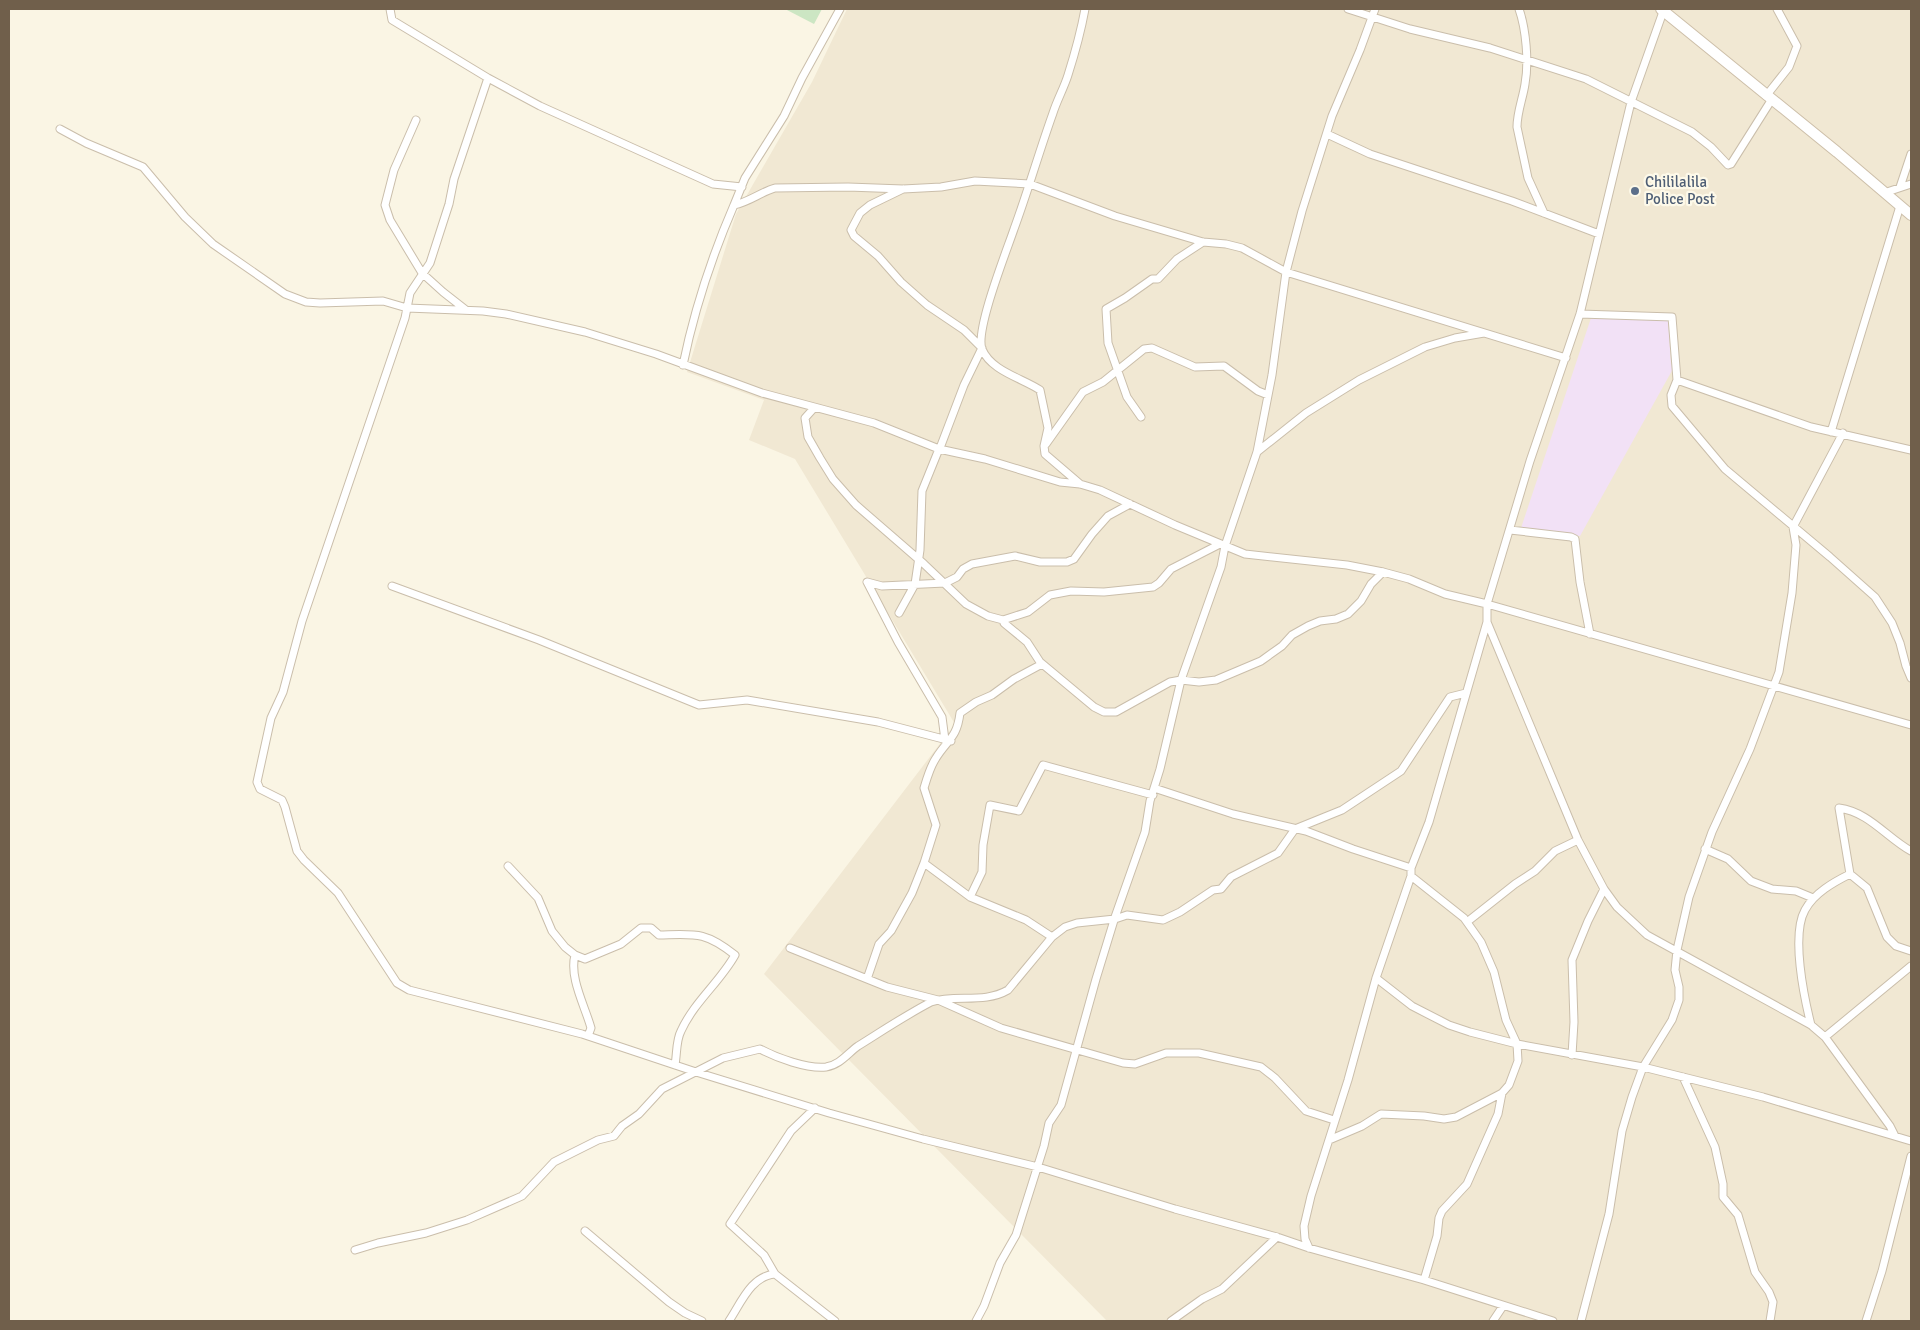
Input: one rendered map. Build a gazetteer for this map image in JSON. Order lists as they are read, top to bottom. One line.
{"places":["Chililalila Police Post"]}
